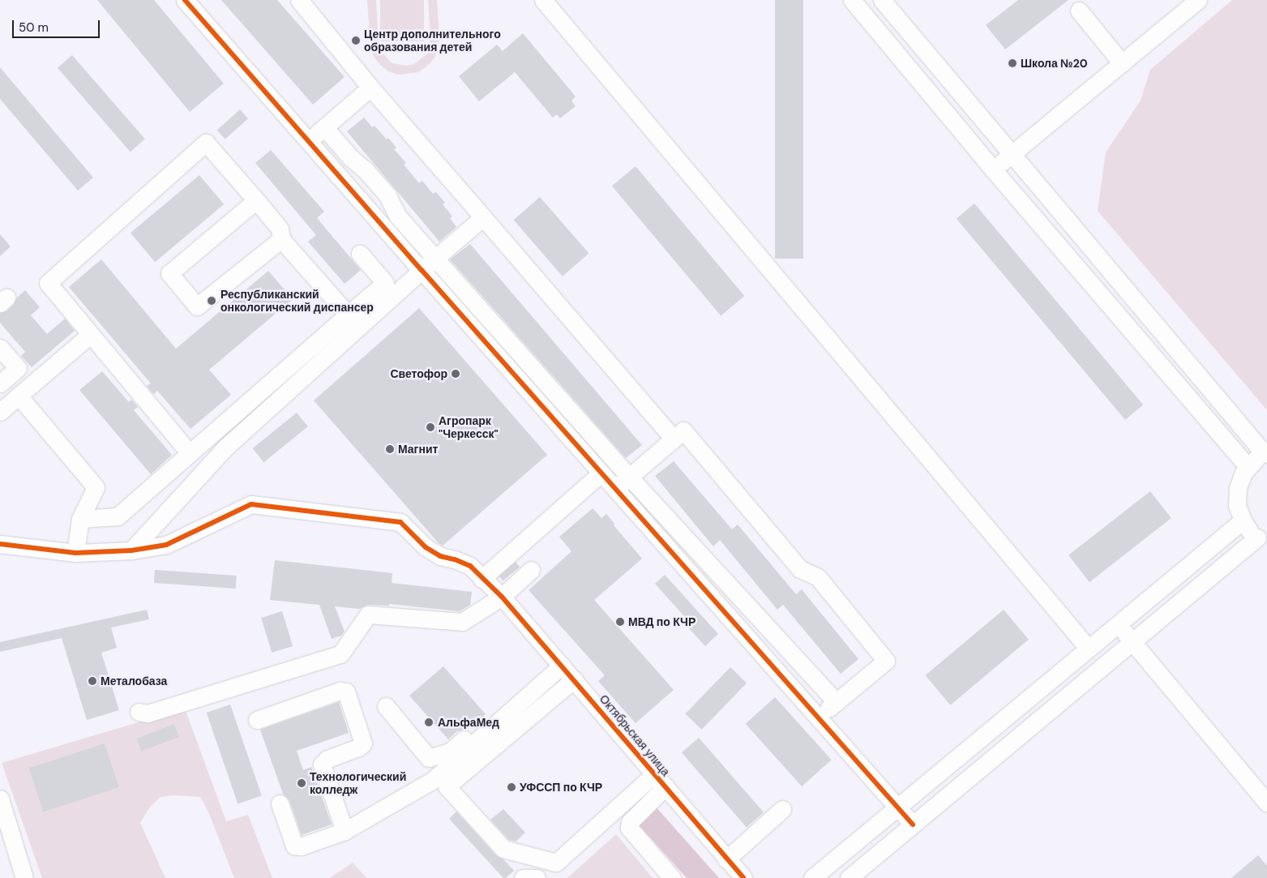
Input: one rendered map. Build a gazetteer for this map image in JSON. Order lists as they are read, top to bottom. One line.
{"streets":{"street":["Октябрьская улица"]},"places":["Центр дополнительного образования детей","Школа №20","Республиканский онкологический диспансер","Светофор","Агропарк \"Черкесск\"","Магнит","МВД по КЧР","Металобаза","АльфаМед","Технологический колледж","УФССП по КЧР"],"scale_bar":"50 m"}
